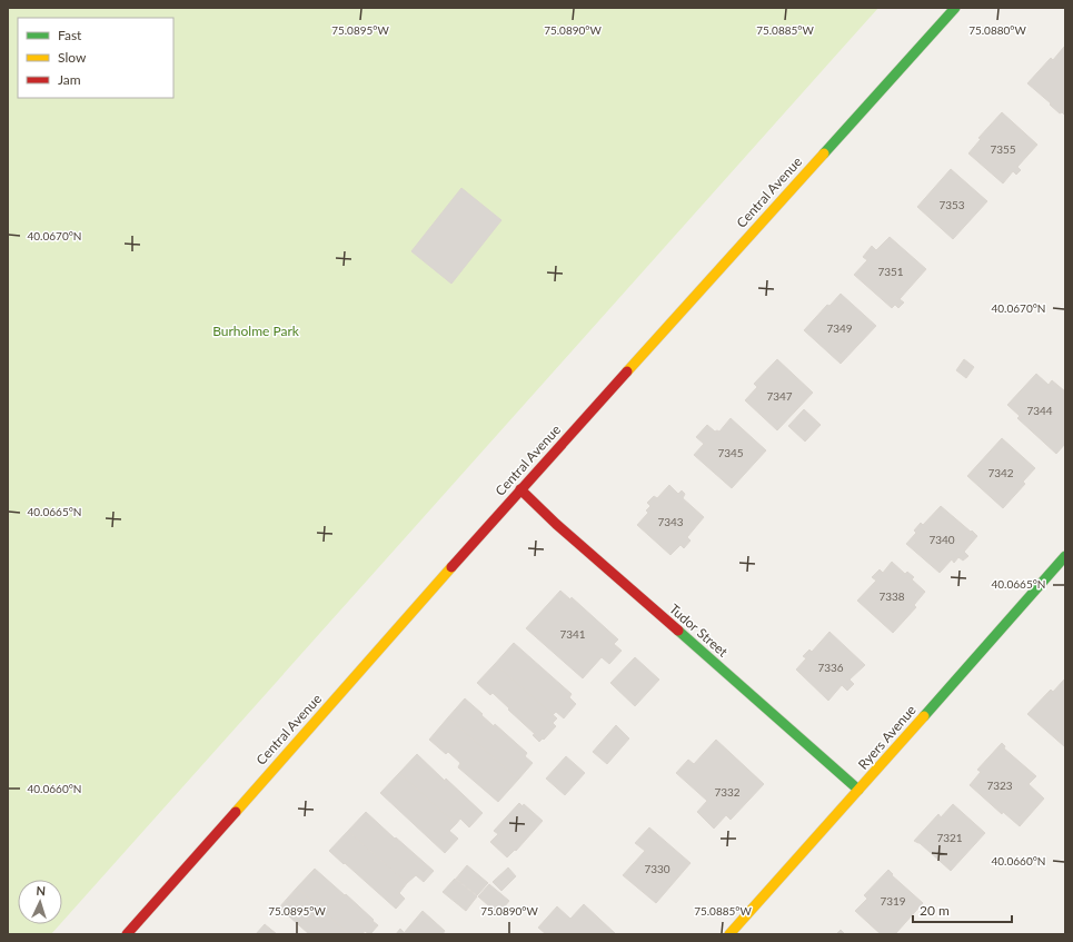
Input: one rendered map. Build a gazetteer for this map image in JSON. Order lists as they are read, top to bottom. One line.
{"streets":{"main road":["Central Avenue","Tudor Street","Ryers Avenue"]},"crossings":[["Central Avenue","Tudor Street"],["Tudor Street","Ryers Avenue"]],"parks":["Burholme Park"],"house_numbers":["7355","7353","7351","7349","7347","7344","7345","7342","7343","7340","7338","7341","7336","7323","7332","7321","7330","7319"],"legend":["Fast","Slow","Jam"],"scale_bar":"20 m","north":"top","coordinates":["75.0895°W","75.0890°W","75.0885°W","75.0880°W","40.0670°N","40.0665°N","40.0660°N"]}
